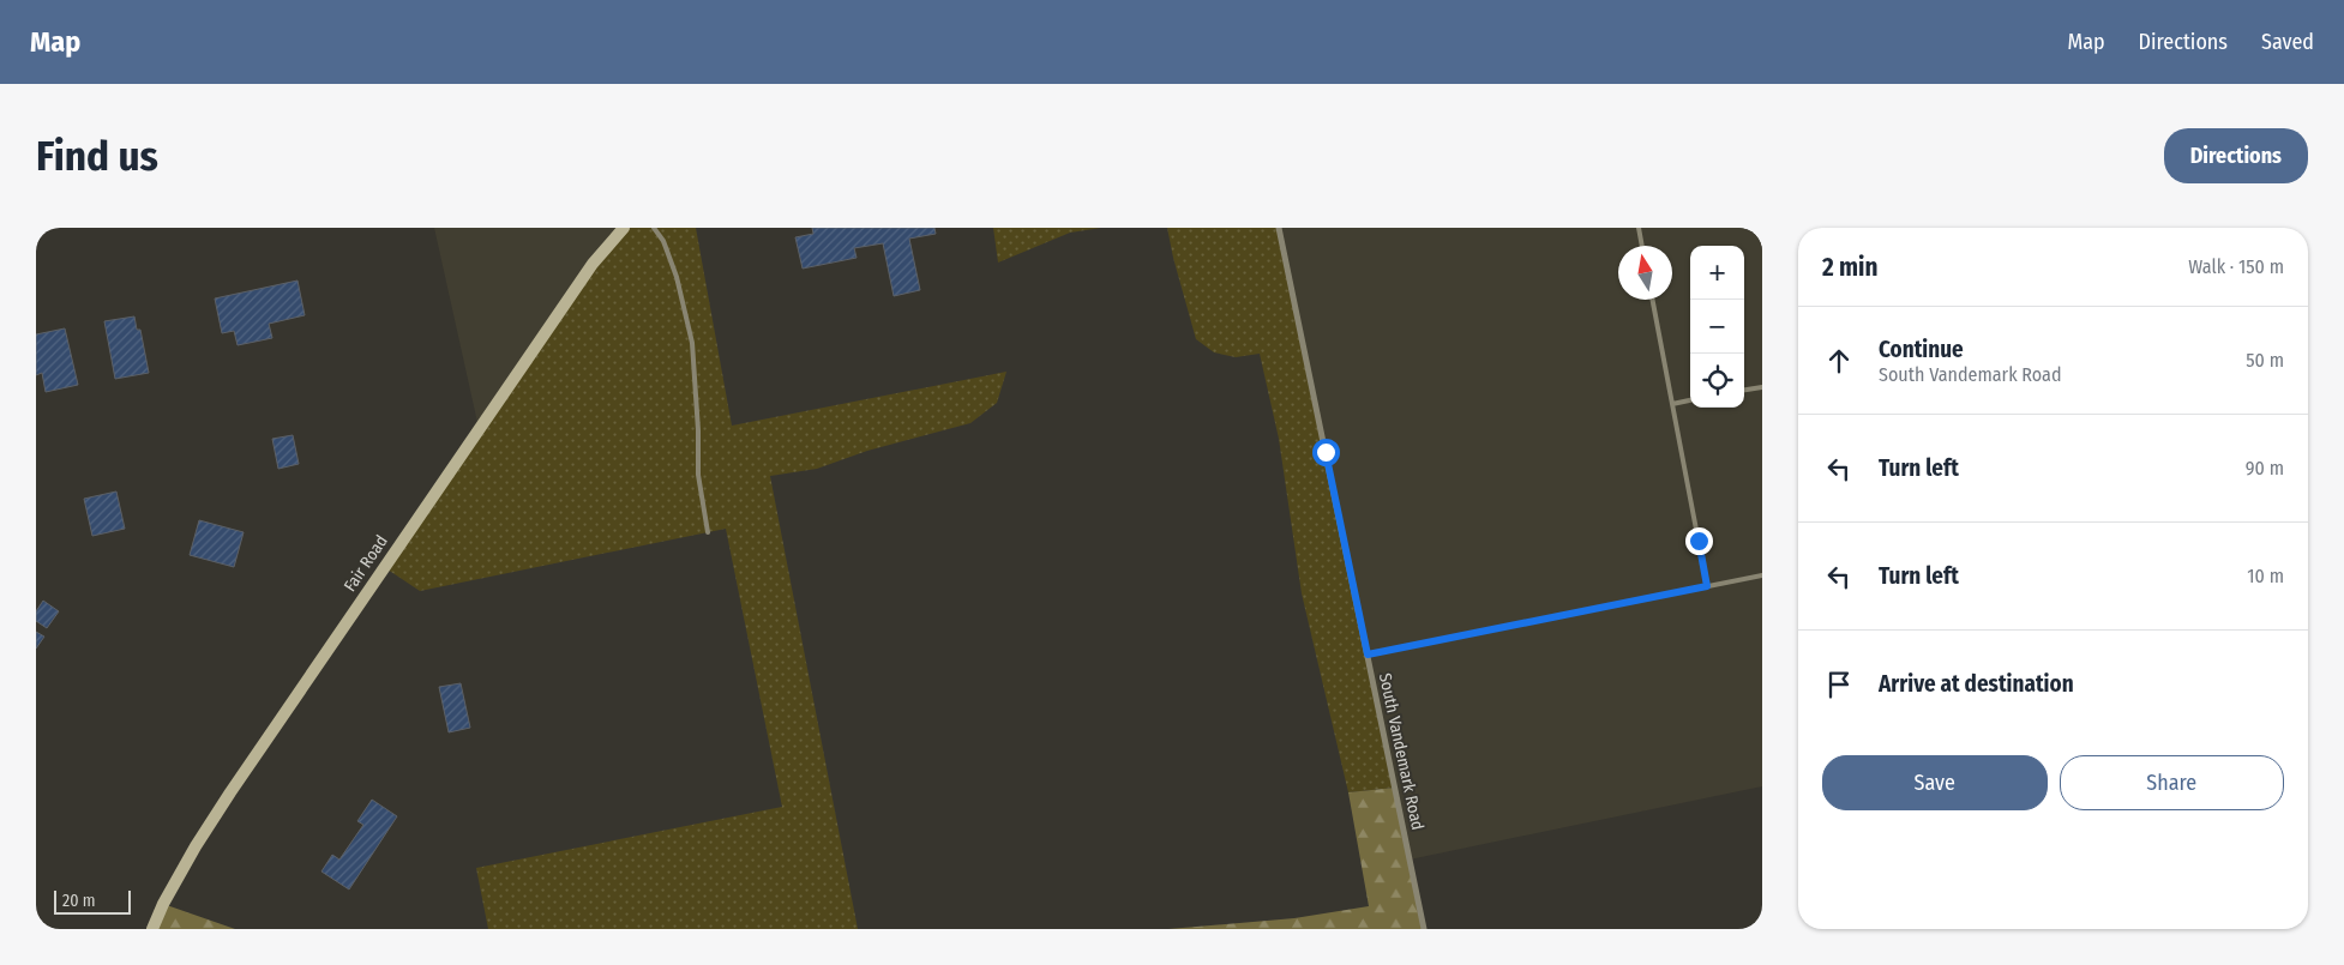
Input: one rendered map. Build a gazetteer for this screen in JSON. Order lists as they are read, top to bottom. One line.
{"streets":{"street":["Fair Road","South Vandemark Road"]},"scale_bar":"20 m","north":"top","page":{"header":"Map","nav":["Map","Directions","Saved"],"buttons":["Directions",["Save","Share"]],"title":"Find us","heading":["2 min","Walk · 150 m"],"map_buttons":["+","−"],"list":[["Continue","South Vandemark Road","50 m"],["Turn left","90 m"],["Turn left","10 m"],"Arrive at destination"],"scale":"20 m"}}
